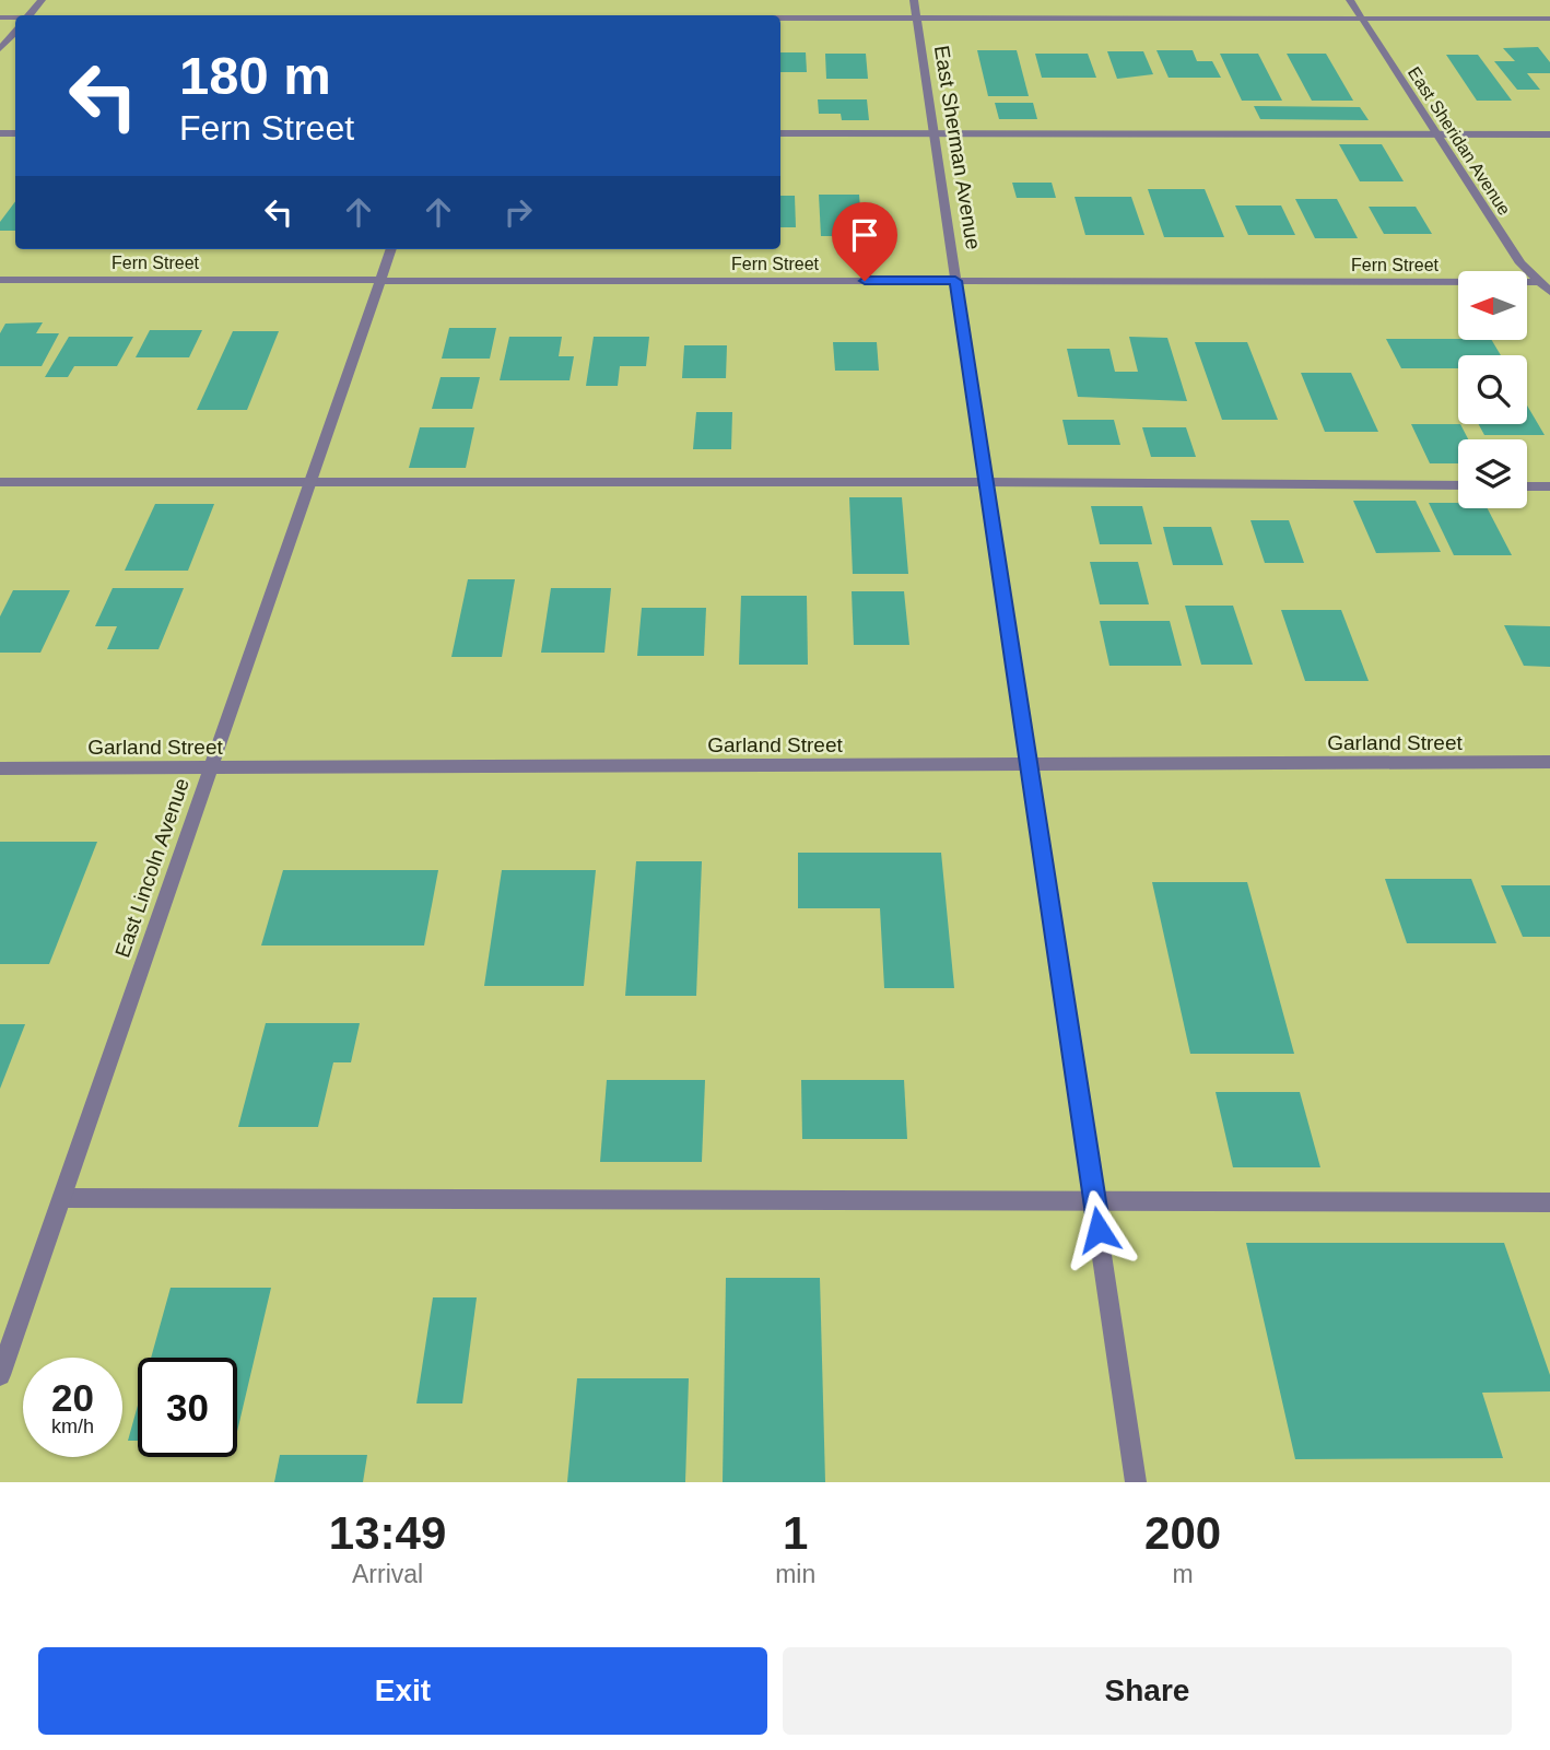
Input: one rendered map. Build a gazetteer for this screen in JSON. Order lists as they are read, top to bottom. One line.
{"streets":{"street":["East Sheridan Avenue","East Sherman Avenue","Fern Street","Garland Street","East Lincoln Avenue"]},"crossings":[["East Sheridan Avenue","Fern Street"],["East Sherman Avenue","Fern Street"],["East Sherman Avenue","Garland Street"],["Fern Street","East Lincoln Avenue"],["Garland Street","East Lincoln Avenue"]],"north":"left","page":{"turn":["180 m","Fern Street"],"speed":"20 km/h","limit":"30","eta":["13:49","Arrival","1","min","200","m"],"buttons":["Exit","Share"]}}
